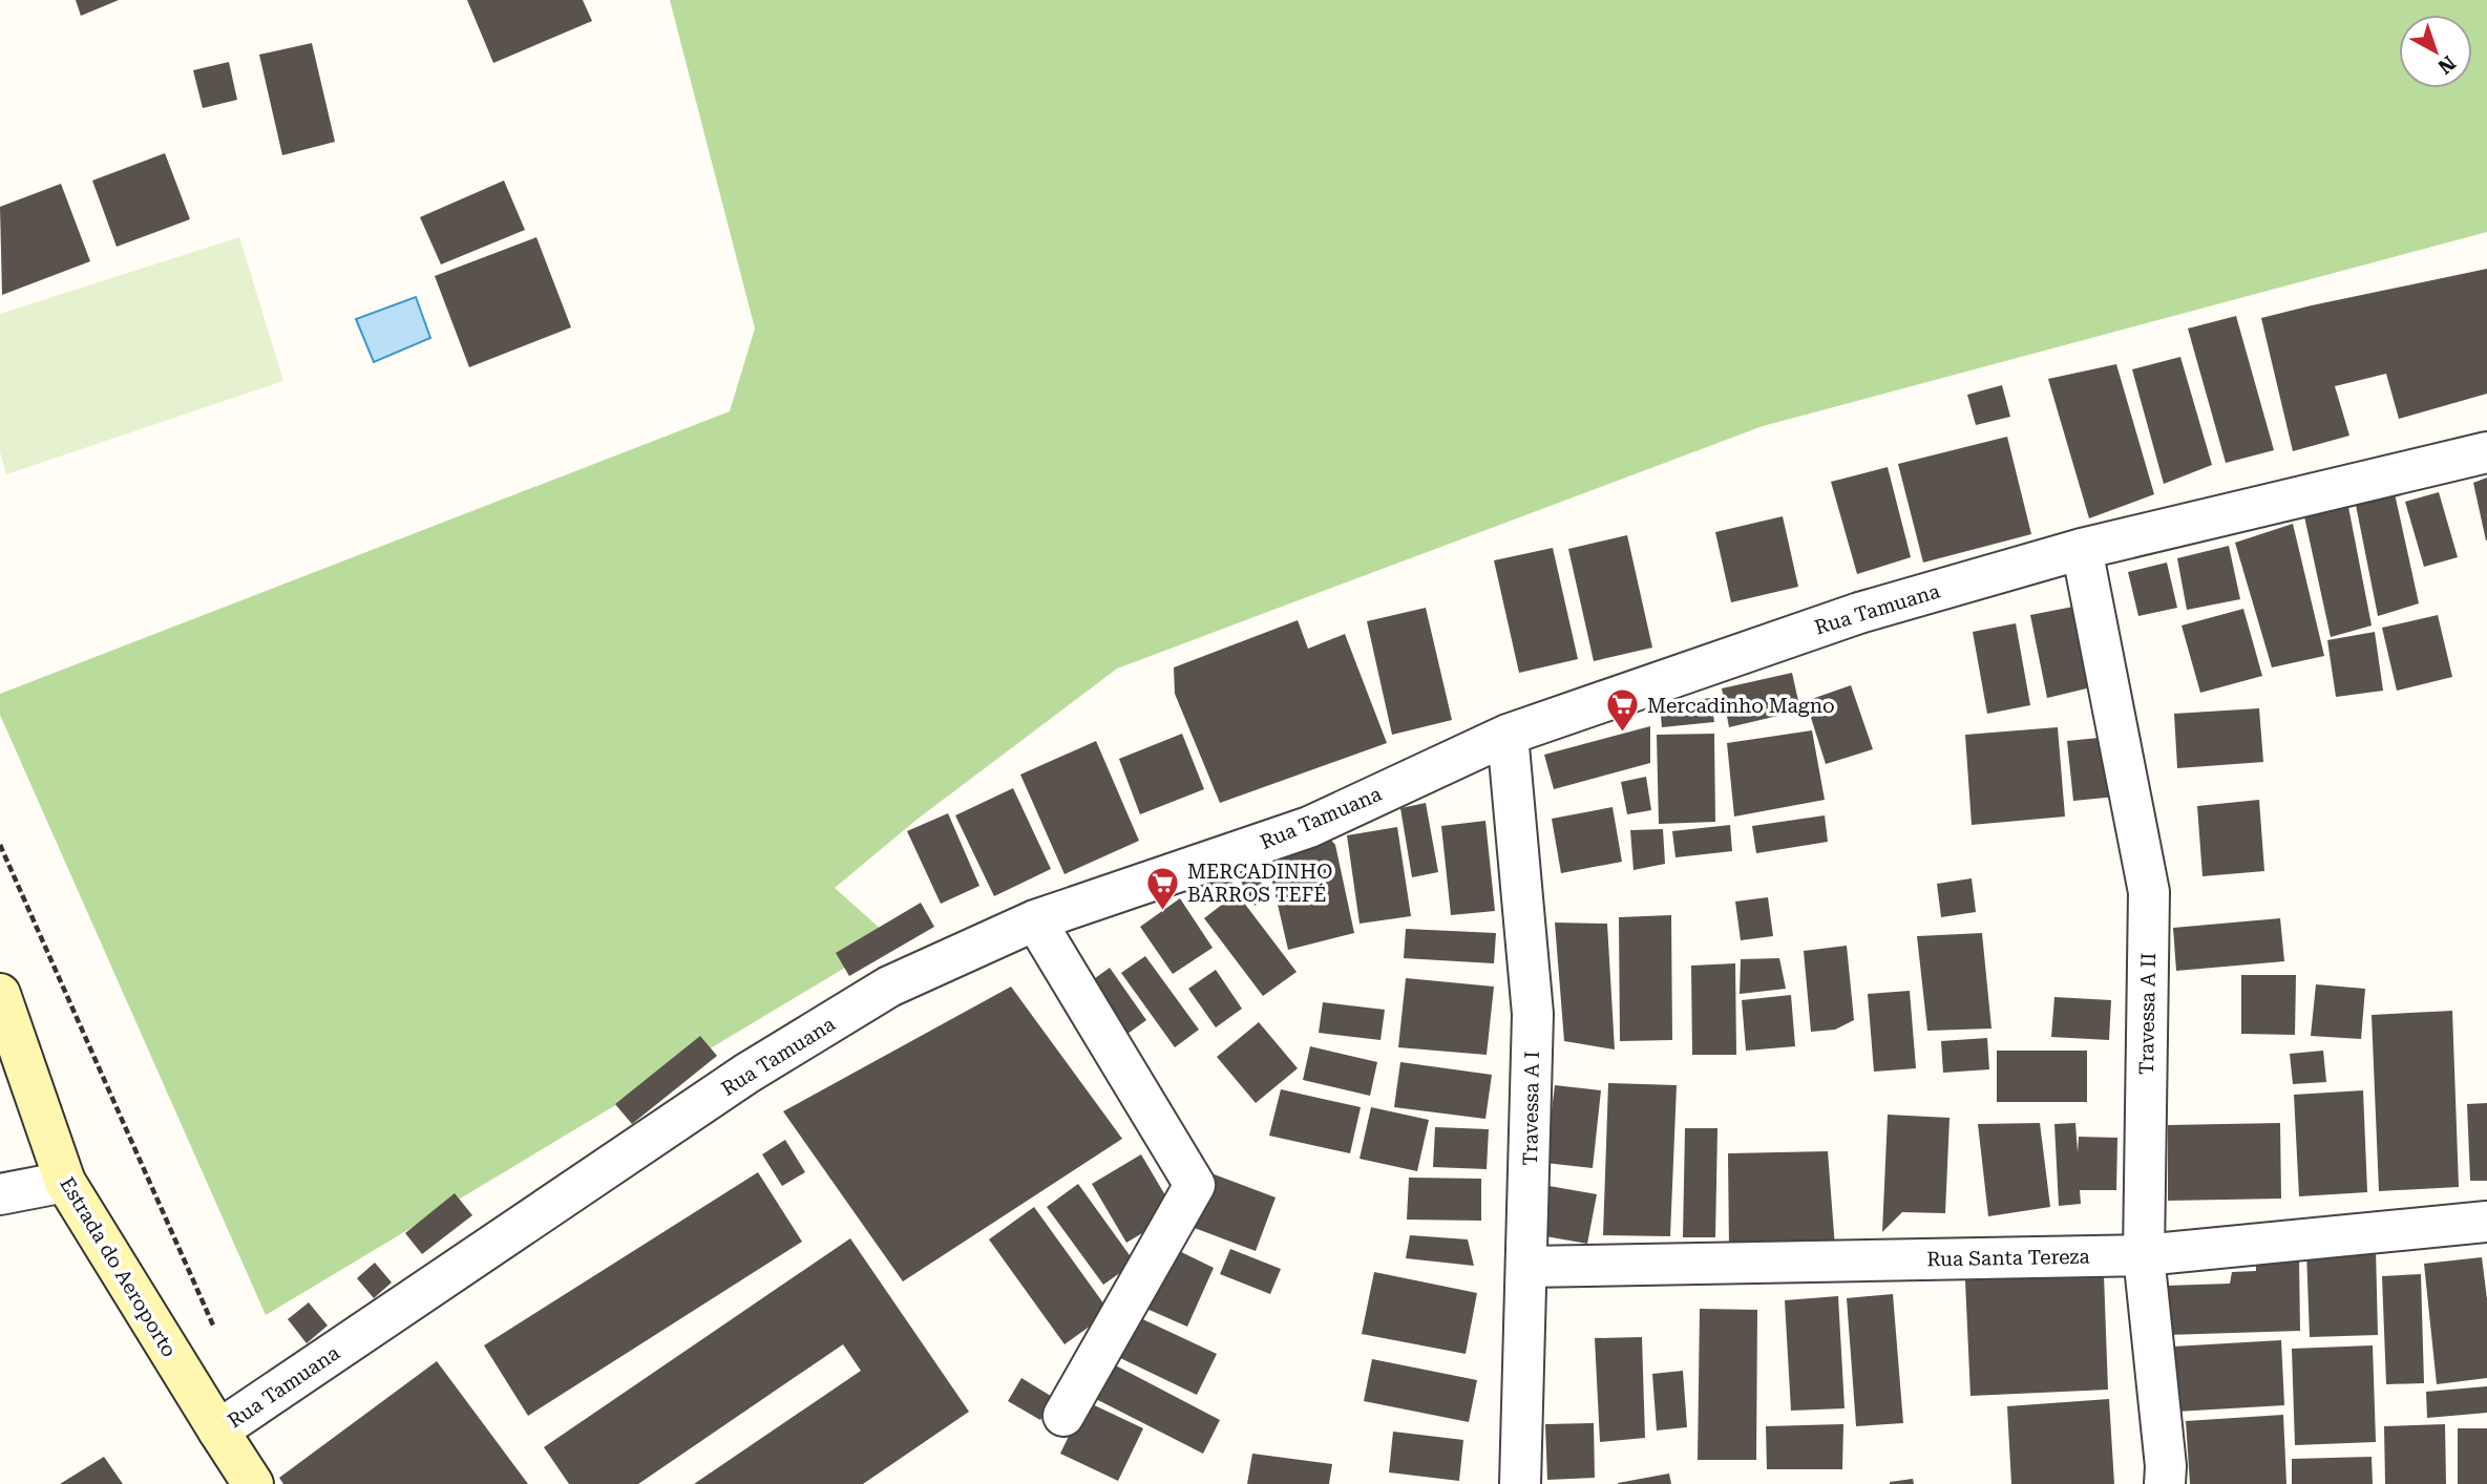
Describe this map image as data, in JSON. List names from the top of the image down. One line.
{"streets":{"street":["Rua Tamuana","Travessa A II","Travessa A I","Rua Santa Tereza","Estrada do Aeroporto"]},"crossings":[["Rua Tamuana","Travessa A II"],["Rua Tamuana","Travessa A I"],["Rua Tamuana","Estrada do Aeroporto"],["Travessa A II","Rua Santa Tereza"],["Travessa A I","Rua Santa Tereza"]],"places":{"supermarket":["Mercadinho Magno","MERCADINHO BARROS TEFÉ"]},"north":"bottom right"}
